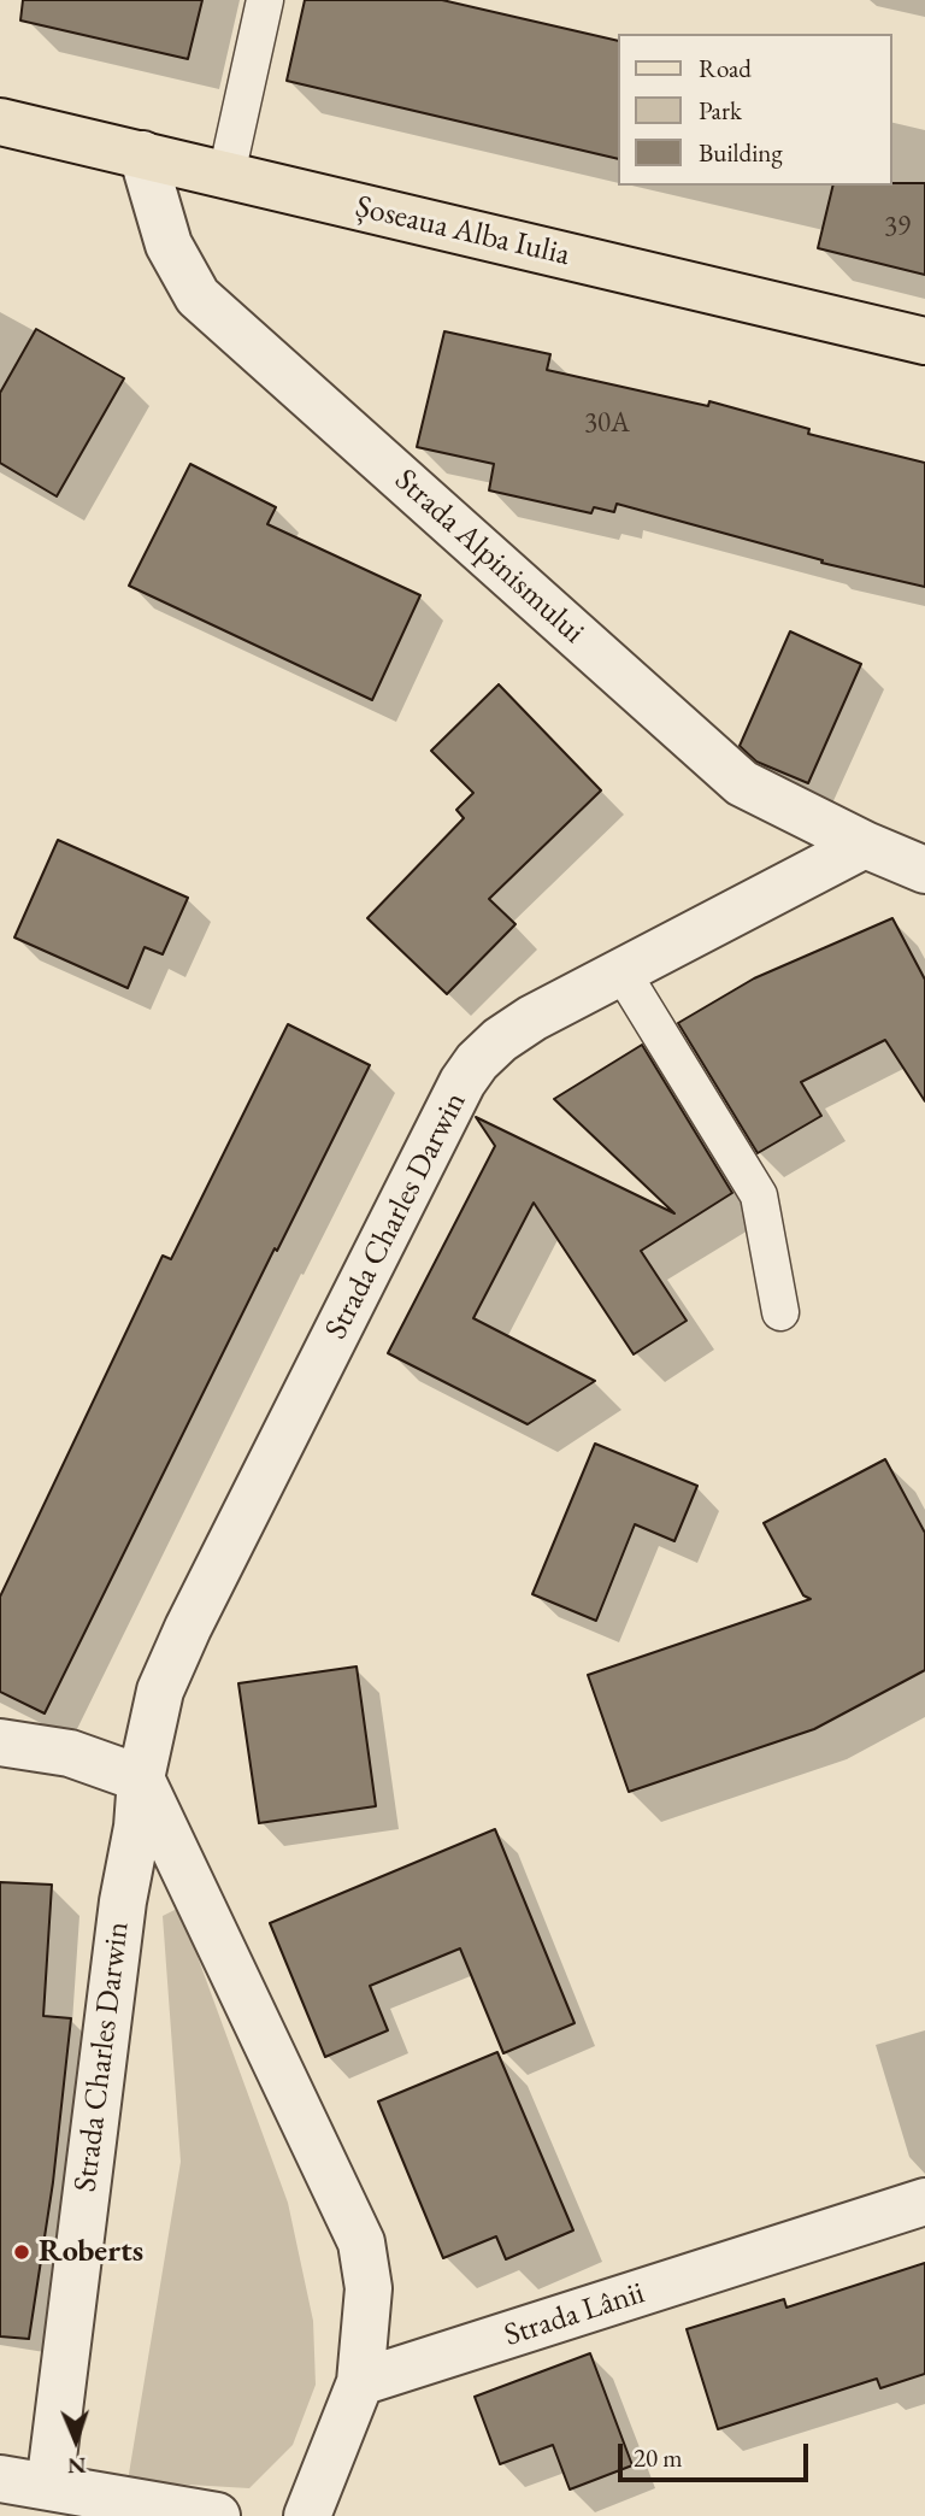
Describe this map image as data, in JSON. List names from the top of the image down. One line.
{"streets":{"main road":["Șoseaua Alba Iulia"],"street":["Strada Alpinismului","Strada Charles Darwin","Strada Lânii"]},"crossings":[["Șoseaua Alba Iulia","Strada Alpinismului"],["Strada Alpinismului","Strada Charles Darwin"]],"places":["Roberts"],"house_numbers":["39","30A"],"legend":["Road","Park","Building"],"scale_bar":"20 m","north":"bottom"}
